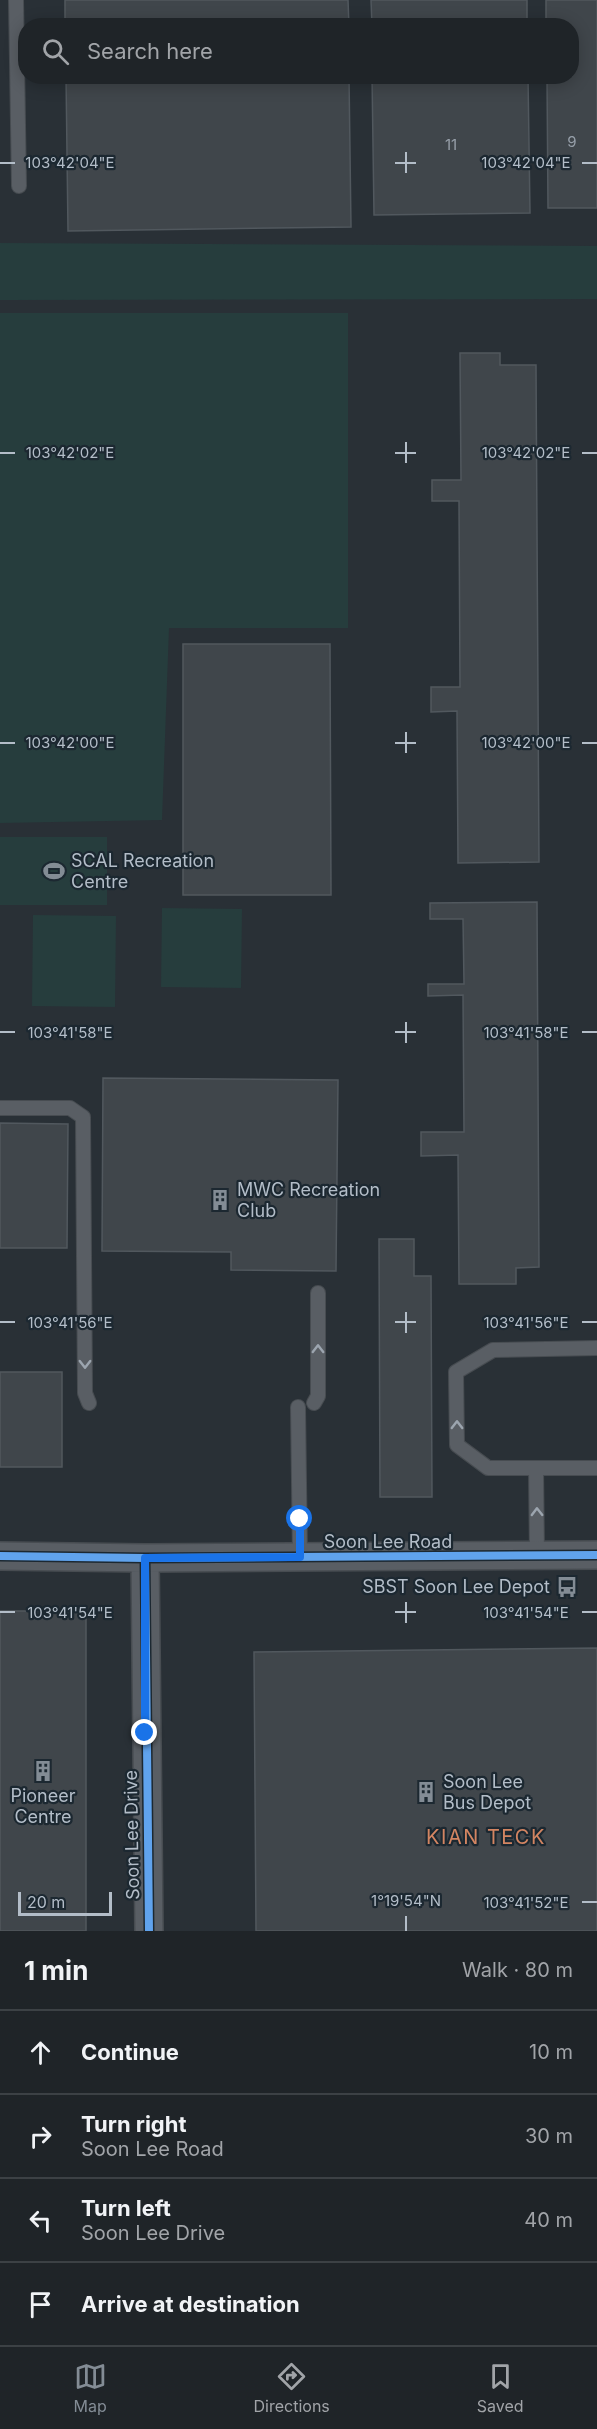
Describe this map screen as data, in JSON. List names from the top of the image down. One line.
{"streets":{"street":["Soon Lee Road","Soon Lee Drive"]},"crossings":[["Soon Lee Road","Soon Lee Drive"]],"districts":["KIAN TECK"],"places":{"sports":["SCAL Recreation Centre"],"building":["MWC Recreation Club","Pioneer Centre","Soon Lee Bus Depot"],"bus stop":["SBST Soon Lee Depot"]},"house_numbers":["9","11"],"scale_bar":"20 m","page":{"search":"Search here","scale":"20 m","heading":["1 min","Walk · 80 m"],"list":[["Continue","10 m"],["Turn right","Soon Lee Road","30 m"],["Turn left","Soon Lee Drive","40 m"],"Arrive at destination"],"nav":["Map","Directions","Saved"]},"coordinates":["103°42'04\"E","103°42'02\"E","103°42'00\"E","103°41'58\"E","103°41'56\"E","103°41'54\"E","1°19'54\"N","103°41'52\"E"]}
